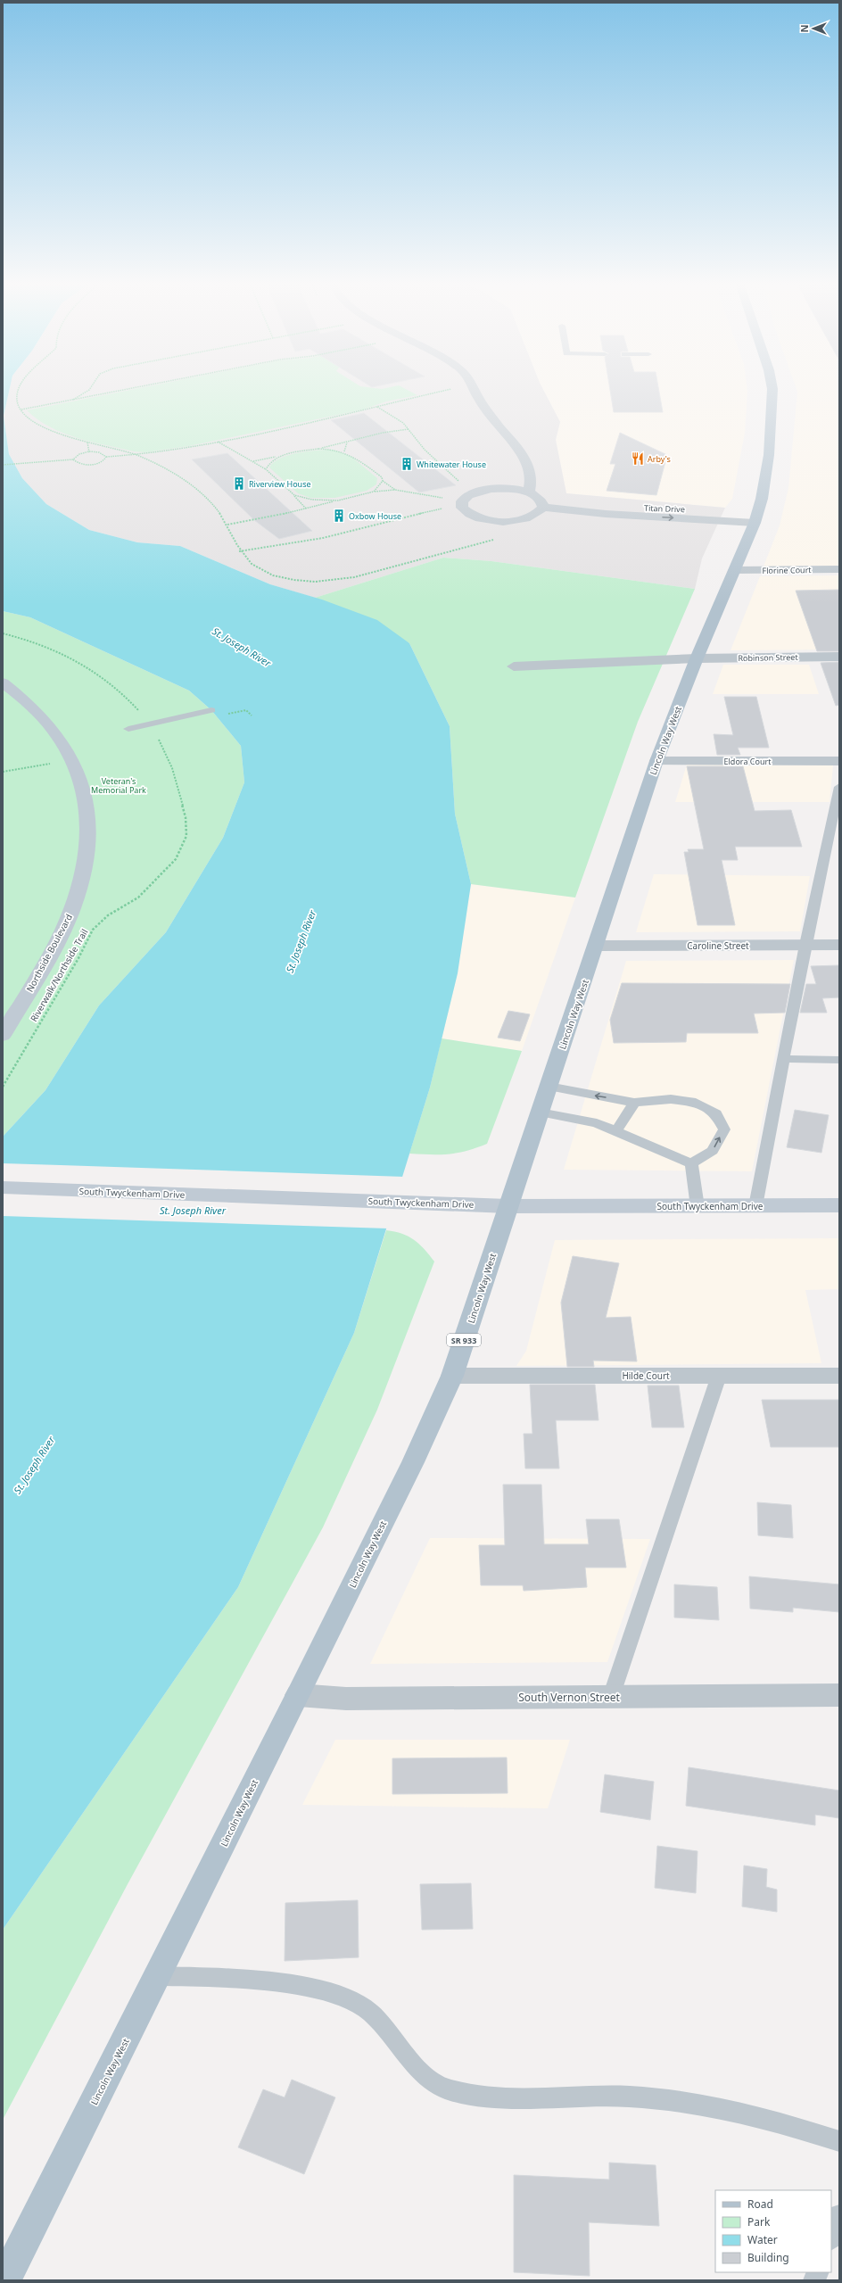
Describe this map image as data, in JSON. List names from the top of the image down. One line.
{"streets":{"main road":["Lincoln Way West","SR 933"],"street":["Titan Drive","Florine Court","Robinson Street","Eldora Court","Caroline Street","Northside Boulevard","South Twyckenham Drive","Hilde Court","South Vernon Street"],"path":["Riverwalk/Northside Trail"]},"crossings":[["Titan Drive","Lincoln Way West"],["Florine Court","Lincoln Way West"],["Robinson Street","Lincoln Way West"],["Lincoln Way West","Eldora Court"],["Lincoln Way West","Caroline Street"],["Lincoln Way West","South Twyckenham Drive"],["Lincoln Way West","Hilde Court"],["Lincoln Way West","South Vernon Street"]],"water":["St. Joseph River"],"parks":["Veteran's Memorial Park"],"places":{"restaurant":["Arby's"],"building":["Whitewater House","Riverview House","Oxbow House"]},"legend":["Road","Park","Water","Building"],"north":"left"}
